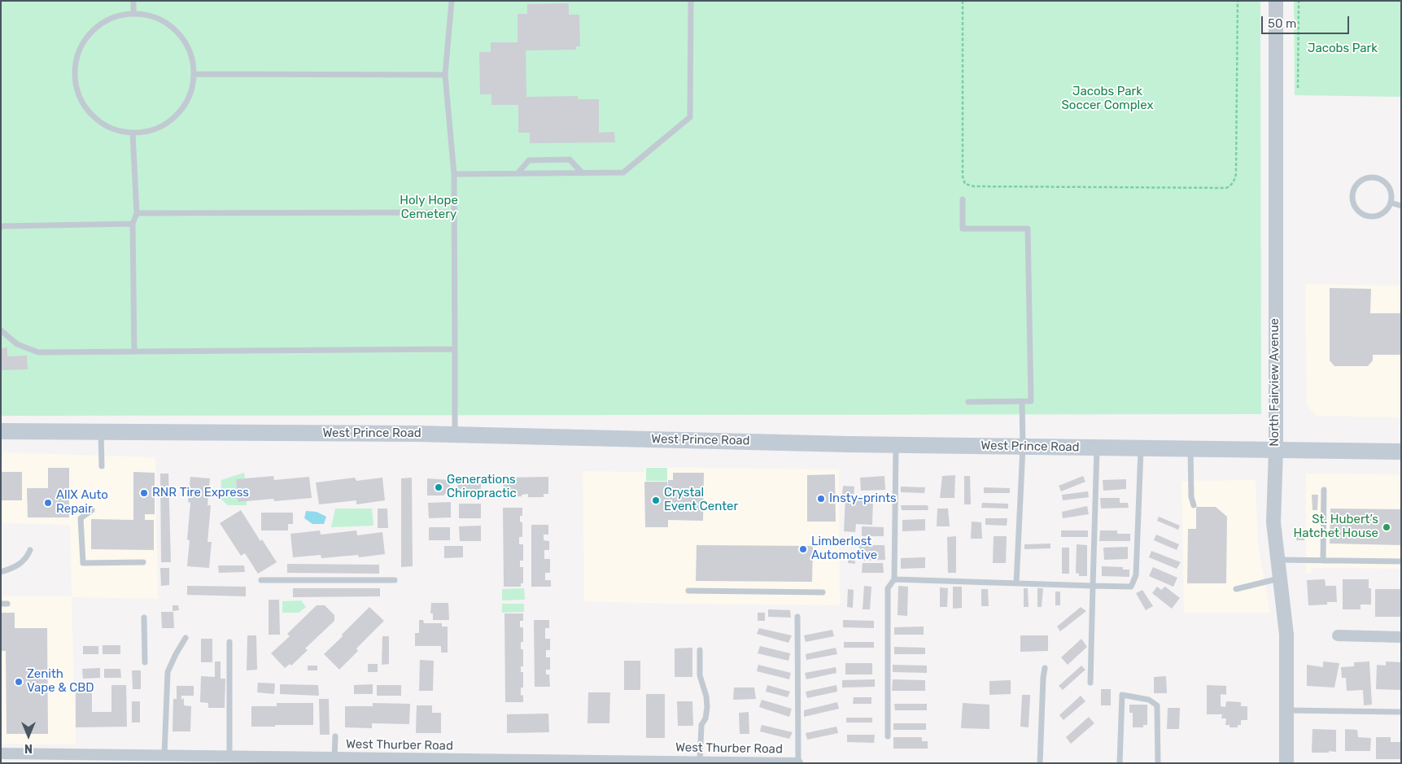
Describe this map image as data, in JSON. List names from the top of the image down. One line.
{"streets":{"main road":["West Prince Road"],"street":["North Fairview Avenue","West Thurber Road"]},"crossings":[["North Fairview Avenue","West Prince Road"]],"parks":["Jacobs Park","Jacobs Park Soccer Complex","Holy Hope Cemetery"],"places":["Generations Chiropractic","RNR Tire Express","Insty-prints","Crystal Event Center","AllX Auto Repair","St. Hubert’s Hatchet House","Limberlost Automotive","Zenith Vape & CBD"],"scale_bar":"50 m","north":"bottom"}
